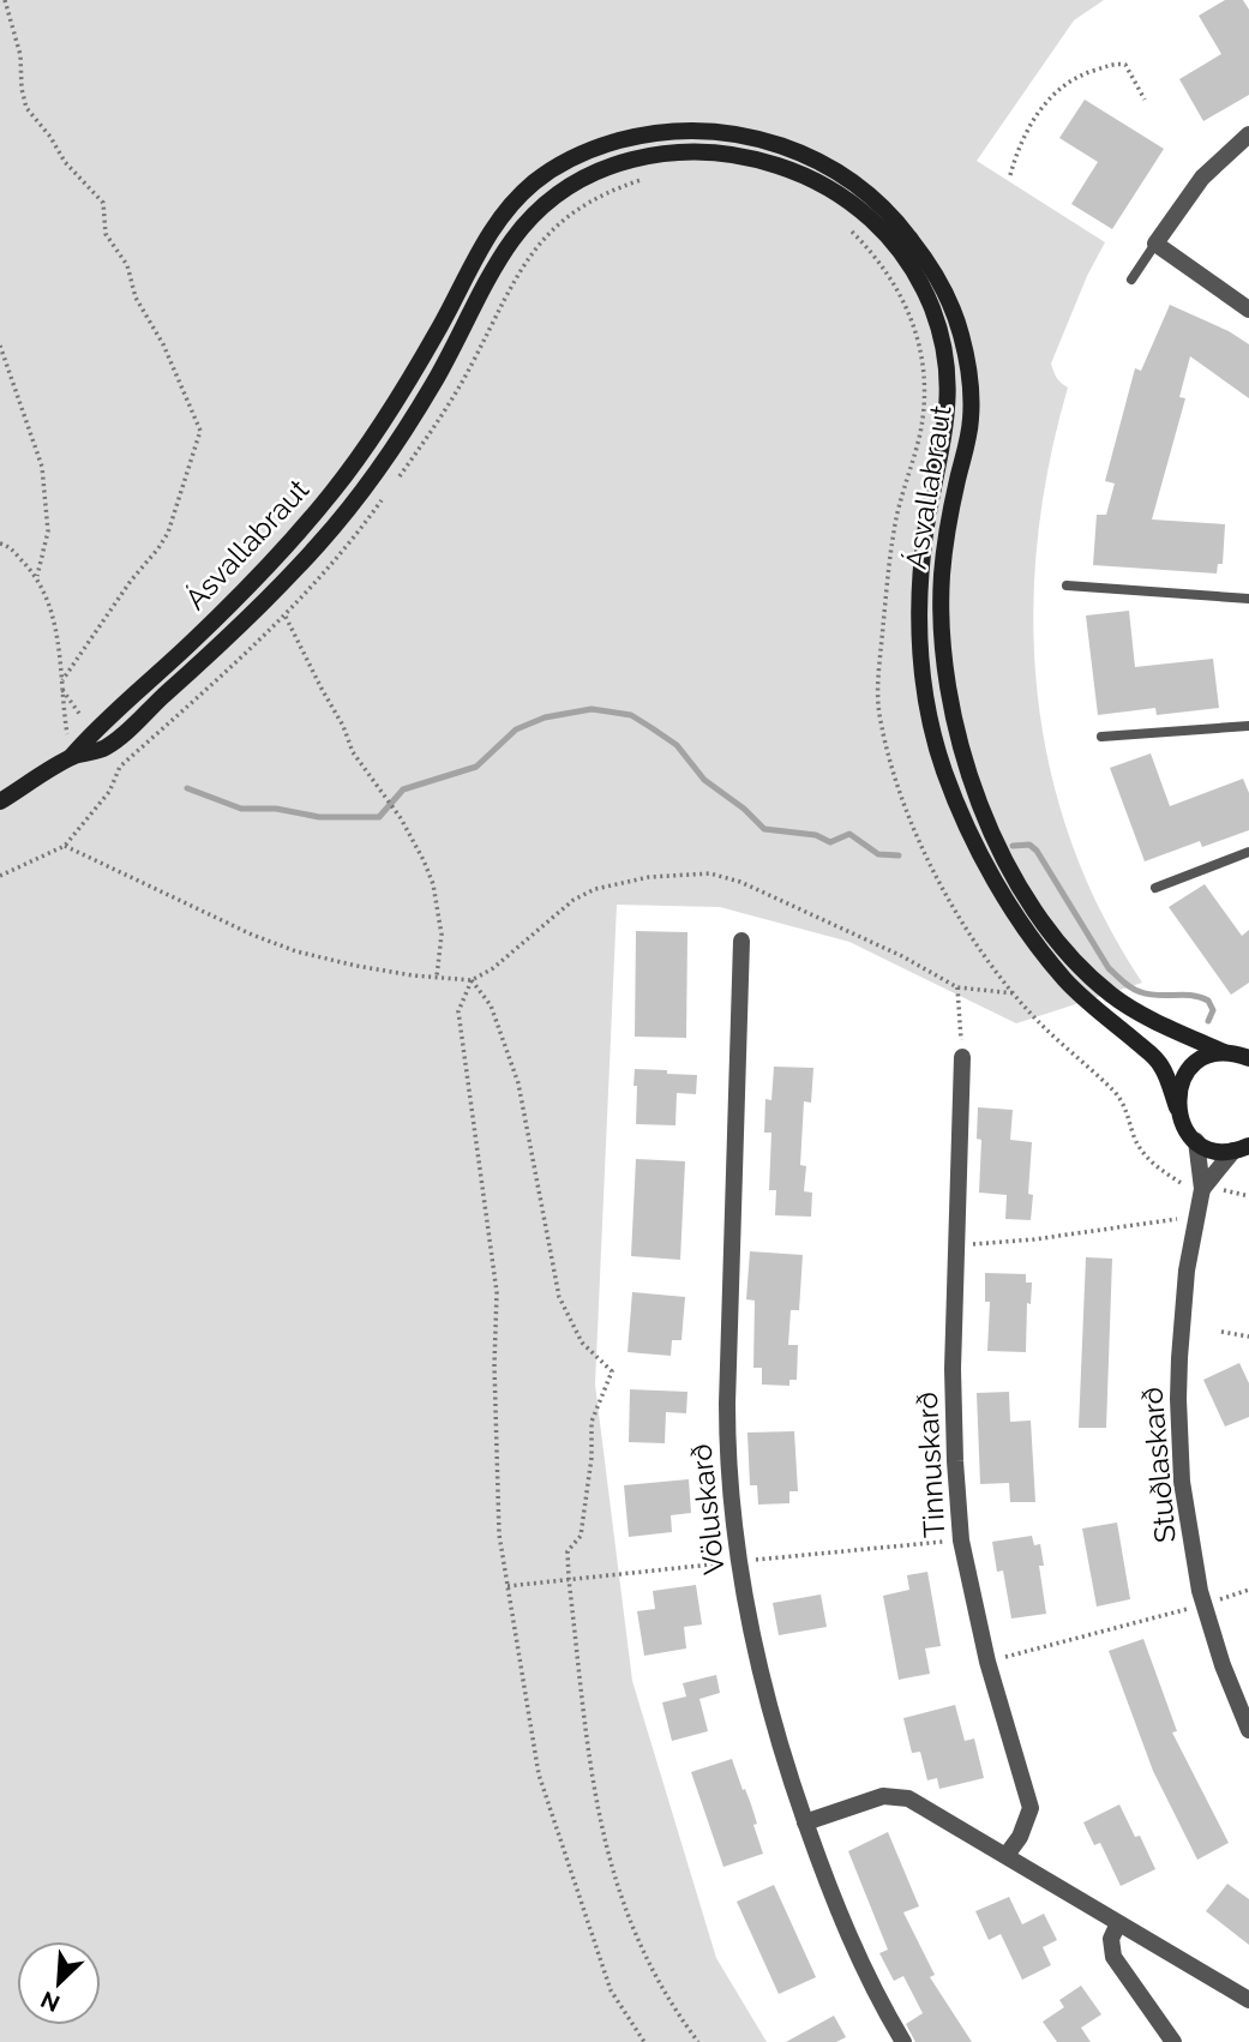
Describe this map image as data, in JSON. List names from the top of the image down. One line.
{"streets":{"main road":["Ásvallabraut"],"street":["Tinnuskarð","Stuðlaskarð","Völuskarð"]},"crossings":[["Ásvallabraut","Stuðlaskarð"]],"north":"bottom left"}
